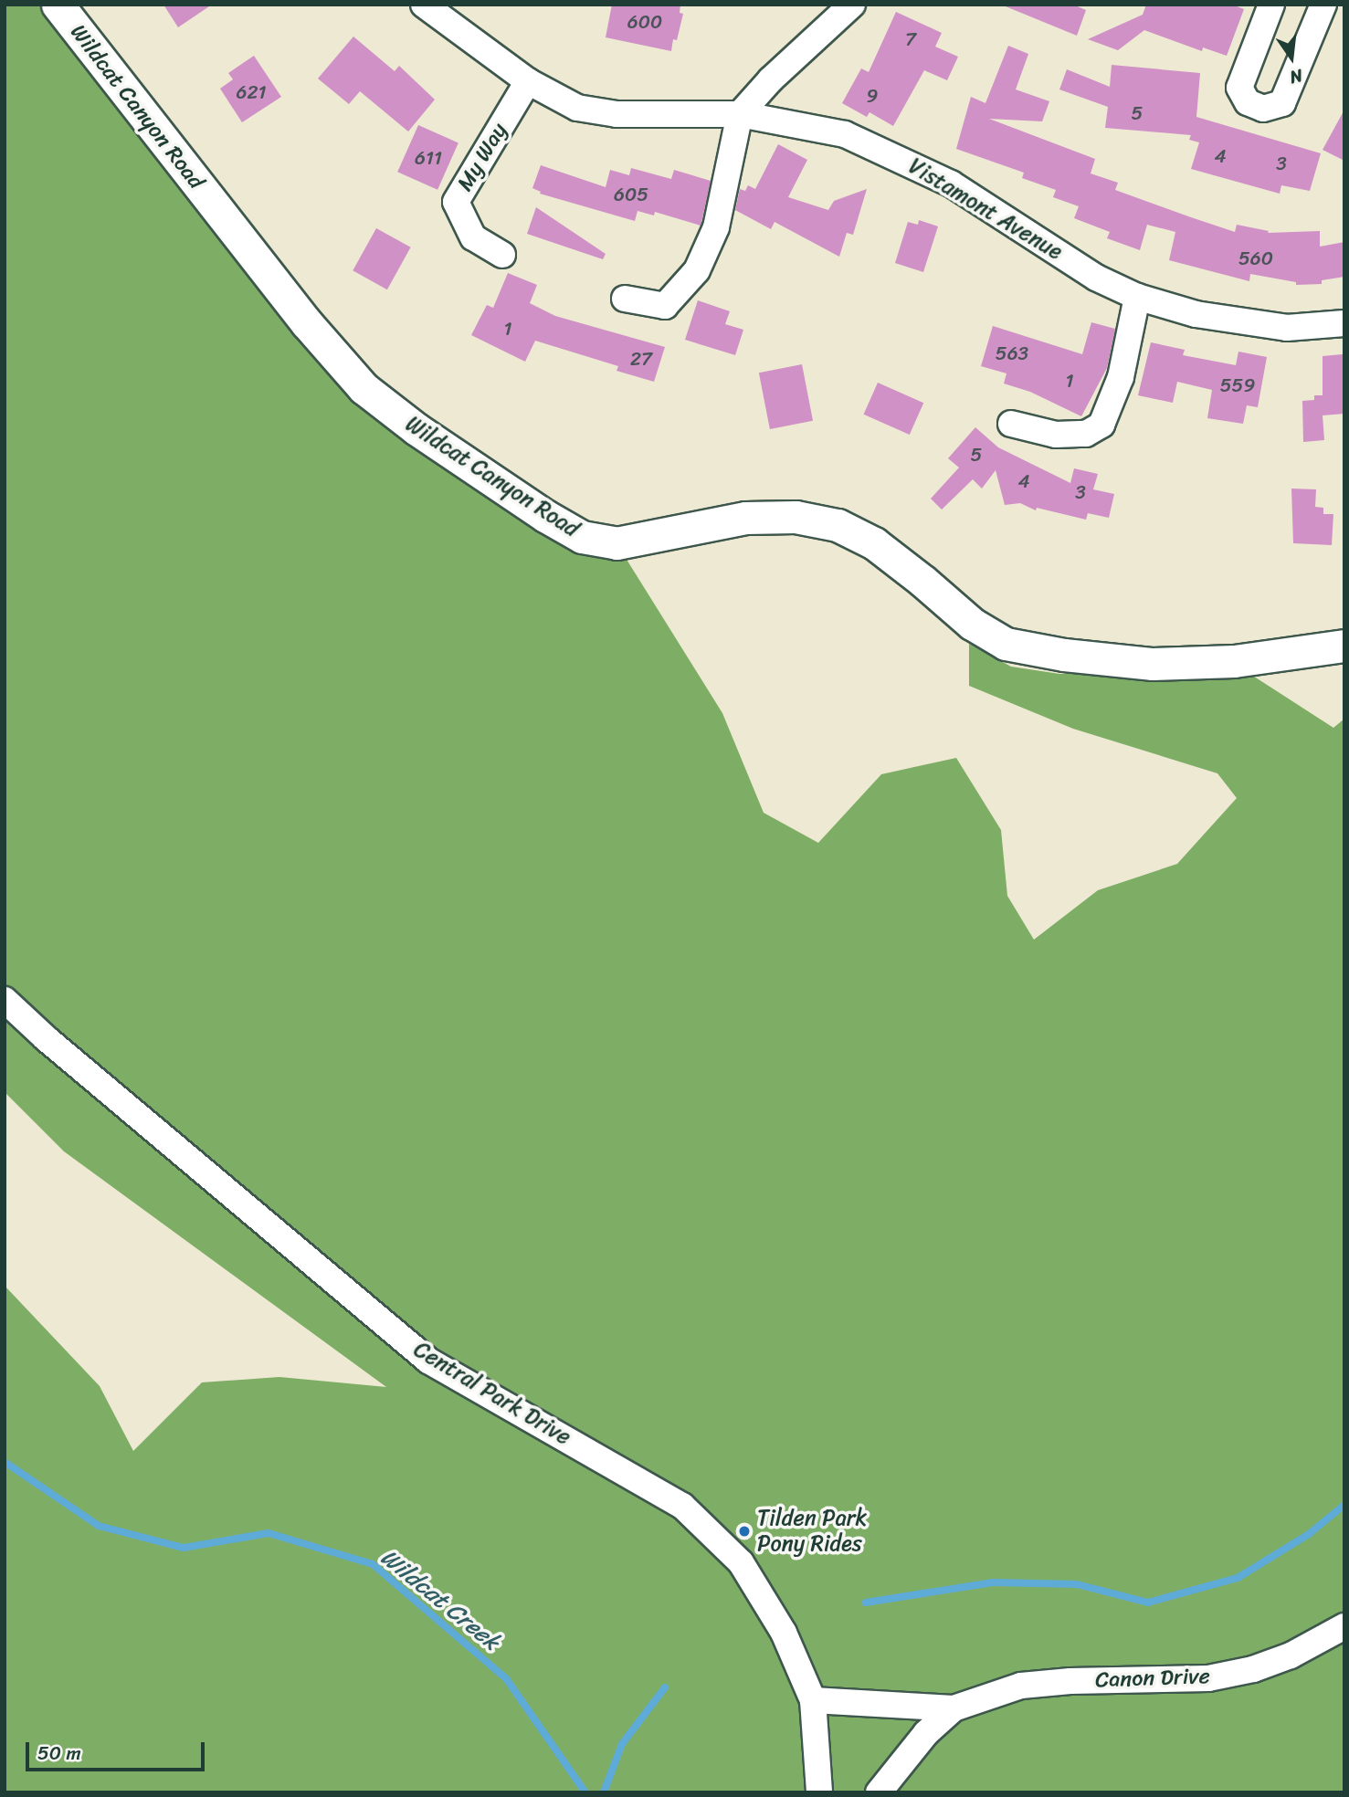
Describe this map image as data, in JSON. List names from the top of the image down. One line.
{"streets":{"street":["Wildcat Canyon Road","My Way","Vistamont Avenue","Central Park Drive","Canon Drive"]},"crossings":[["My Way","Vistamont Avenue"],["Central Park Drive","Canon Drive"]],"water":["Wildcat Creek"],"places":["Tilden Park Pony Rides"],"house_numbers":["600","7","621","9","5","4","611","3","605","560","1","563","27","1","559","5","4","3"],"scale_bar":"50 m","north":"bottom"}
